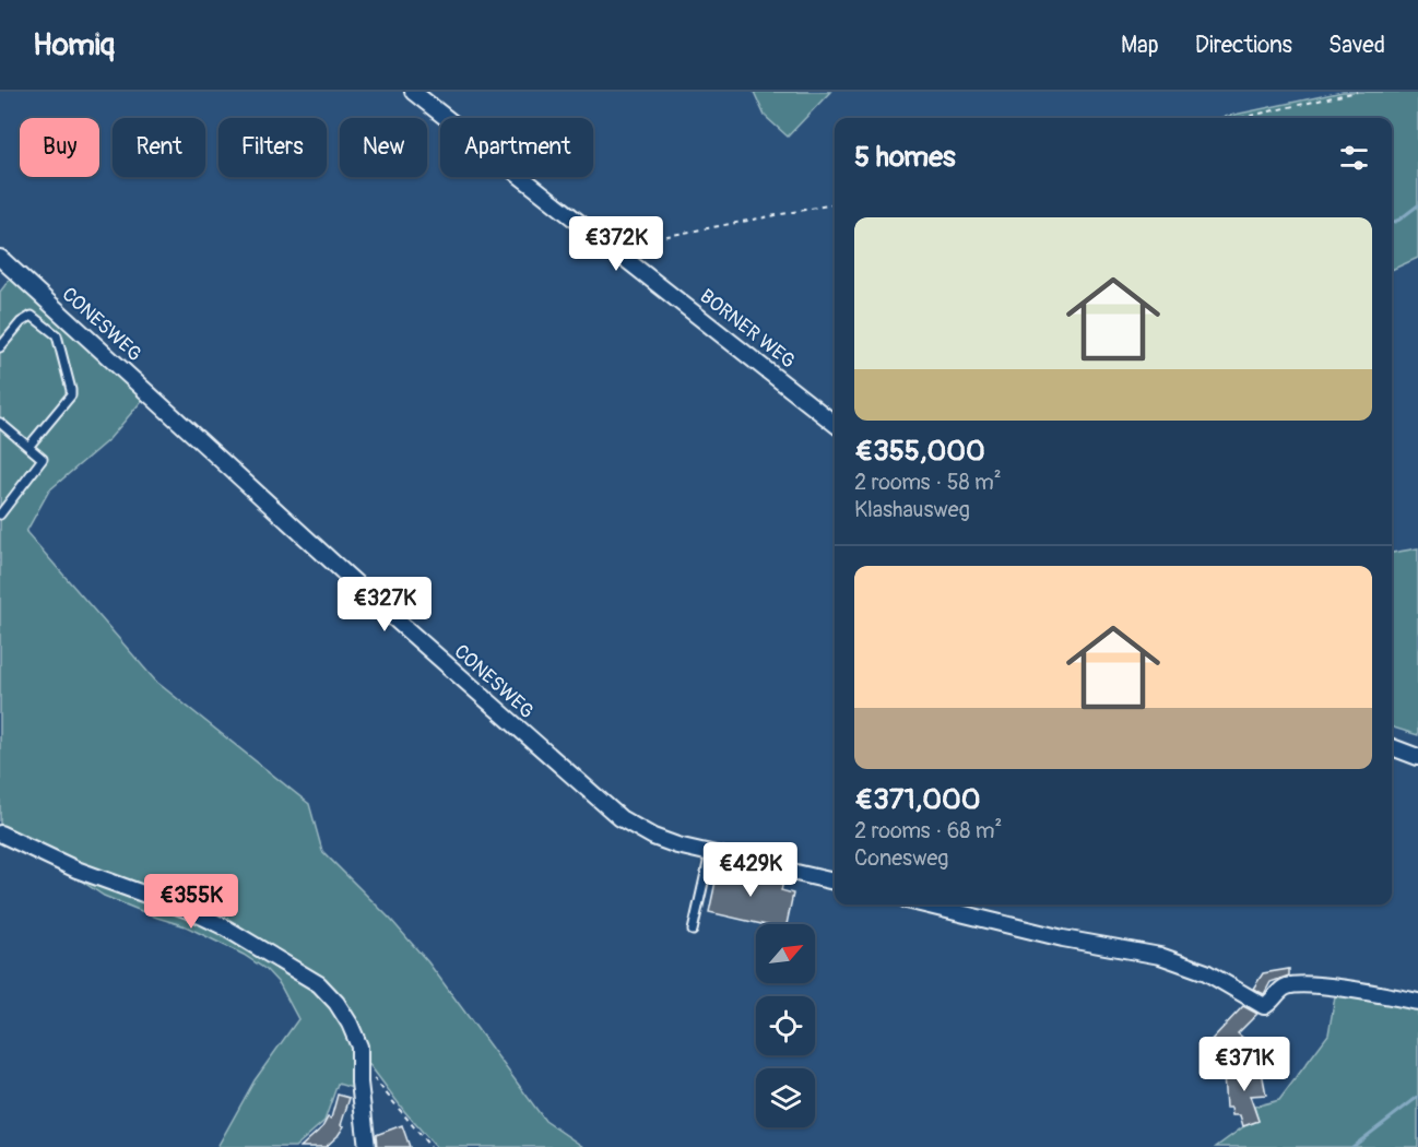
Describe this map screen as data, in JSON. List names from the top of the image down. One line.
{"streets":{"street":["CONESWEG","BORNER WEG"]},"north":"top right","page":{"header":"Homiq","nav":["Map","Directions","Saved"],"chip":["Buy","Rent","Filters","New","Apartment"],"heading":"5 homes","list":[{"name":"€355,000","note":"2 rooms · 58 m² · Klashausweg"},{"name":"€371,000","note":"2 rooms · 68 m² · Conesweg"}],"price":["€372K","€327K","€429K","€355K","€371K"]}}
